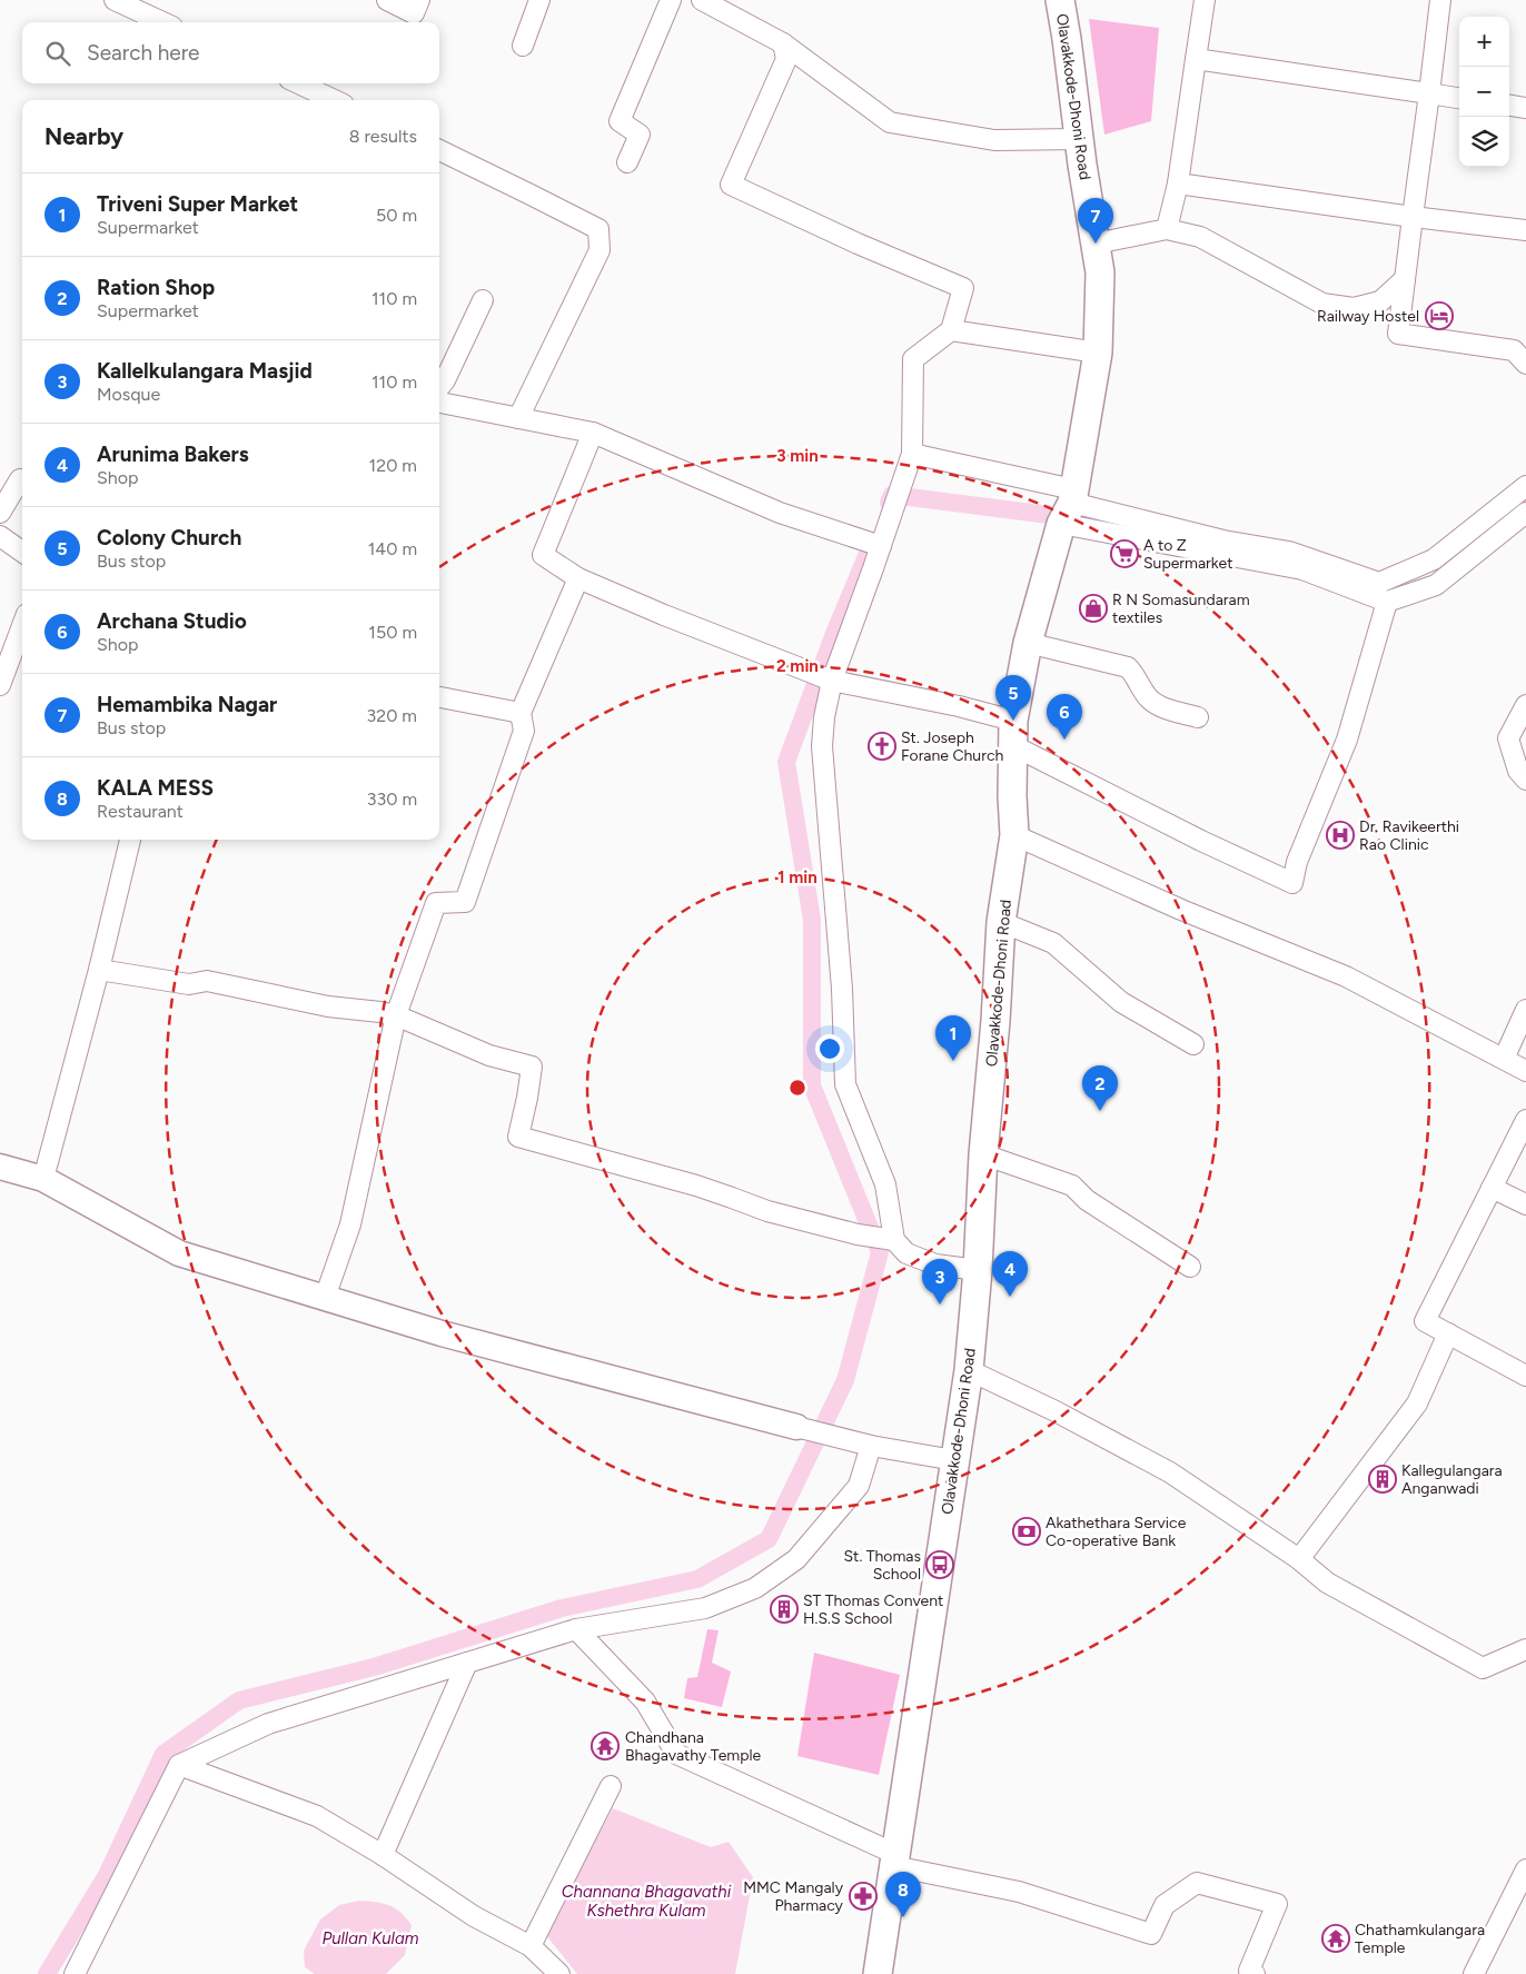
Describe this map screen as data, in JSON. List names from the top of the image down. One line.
{"streets":{"main road":["Olavakkode-Dhoni Road"]},"water":["Channana Bhagavathi Kshethra Kulam","Pullan Kulam"],"places":{"hotel":["Railway Hostel"],"supermarket":["A to Z Supermarket"],"shop":["R N Somasundaram textiles"],"church":["St. Joseph Forane Church"],"hospital":["Dr. Ravikeerthi Rao Clinic"],"building":["Kallegulangara Anganwadi","ST Thomas Convent H.S.S School"],"bank":["Akathethara Service Co-operative Bank"],"bus stop":["St. Thomas School"],"temple":["Chandhana Bhagavathy Temple","Chathamkulangara Temple"],"pharmacy":["MMC Mangaly Pharmacy"]},"page":{"map_buttons":["+","−"],"search":"Search here","heading":["Nearby","8 results"],"list":[{"mark":"1","name":"Triveni Super Market","note":"Supermarket","value":"50 m"},{"mark":"2","name":"Ration Shop","note":"Supermarket","value":"110 m"},{"mark":"3","name":"Kallelkulangara Masjid","note":"Mosque","value":"110 m"},{"mark":"4","name":"Arunima Bakers","note":"Shop","value":"120 m"},{"mark":"5","name":"Colony Church","note":"Bus stop","value":"140 m"},{"mark":"6","name":"Archana Studio","note":"Shop","value":"150 m"},{"mark":"7","name":"Hemambika Nagar","note":"Bus stop","value":"320 m"},{"mark":"8","name":"KALA MESS","note":"Restaurant","value":"330 m"}],"pins":["7","5","6","1","2","4","3","8"]},"rings":["3 min","2 min","1 min"]}
